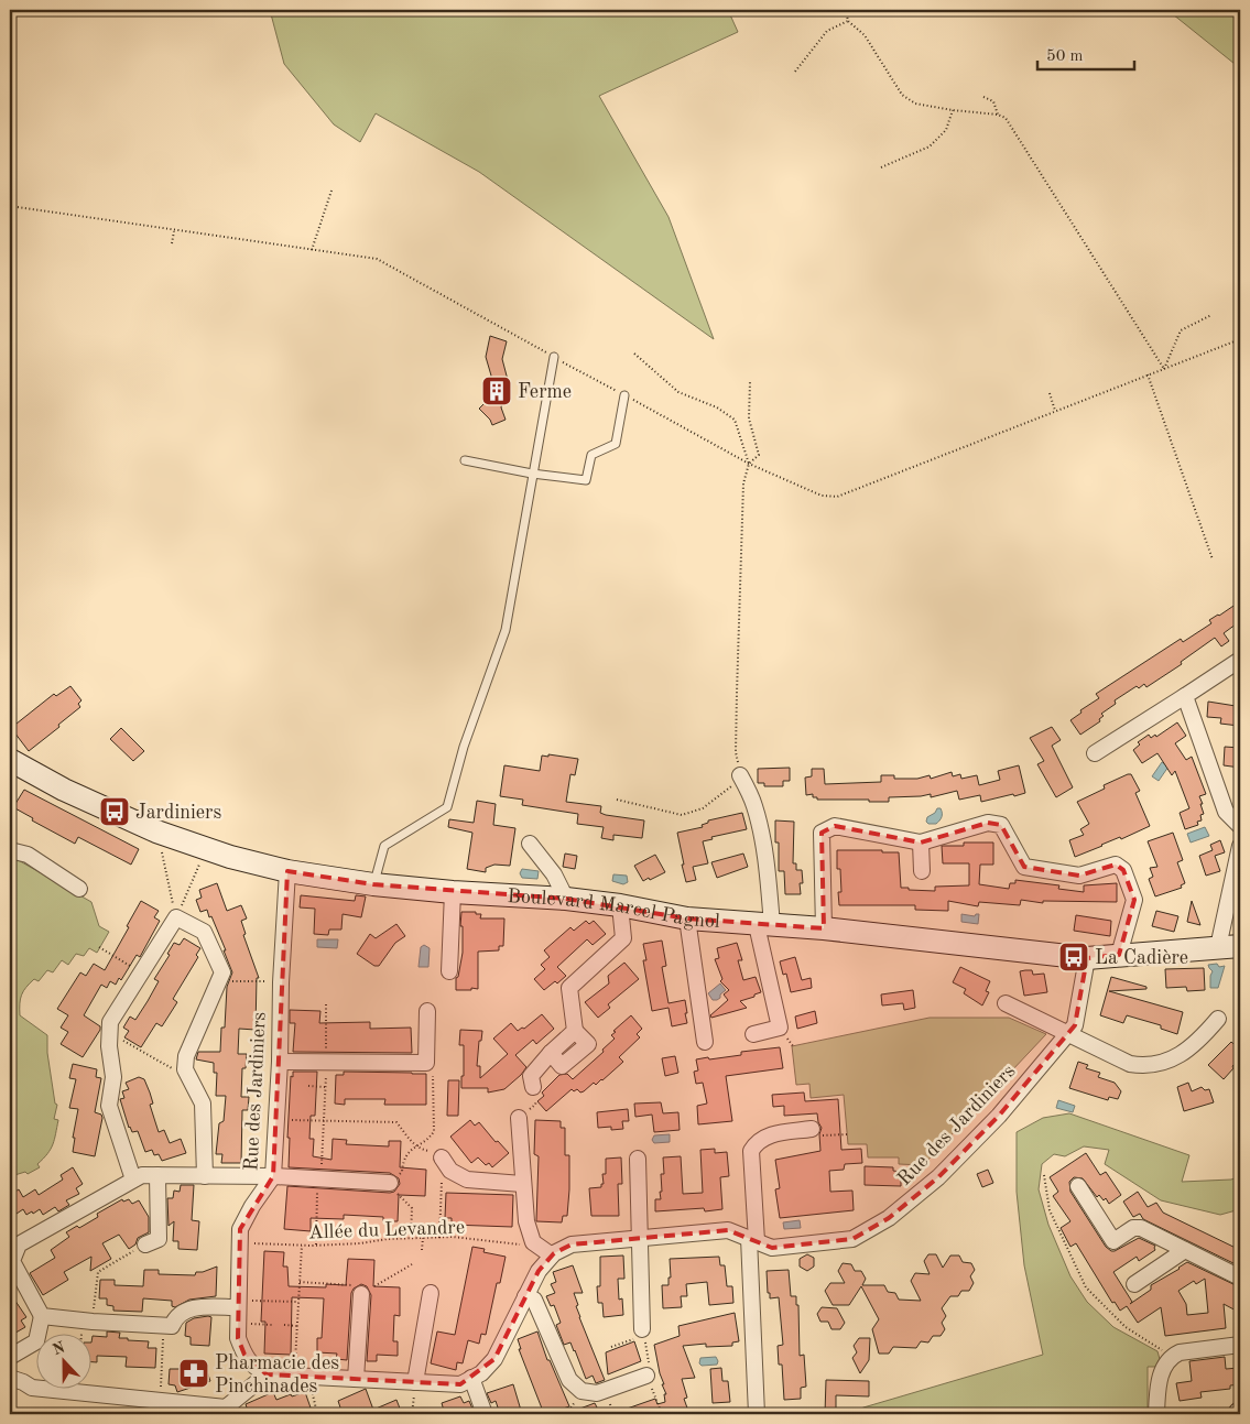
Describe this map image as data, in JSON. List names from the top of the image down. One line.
{"streets":{"street":["Boulevard Marcel Pagnol","Rue des Jardiniers"],"path":["Allée du Levandre"]},"crossings":[["Boulevard Marcel Pagnol","Rue des Jardiniers"],["Rue des Jardiniers","Allée du Levandre"]],"places":{"building":["Ferme"],"bus stop":["Jardiniers","La Cadière"],"pharmacy":["Pharmacie des Pinchinades"]},"scale_bar":"50 m","north":"top"}
